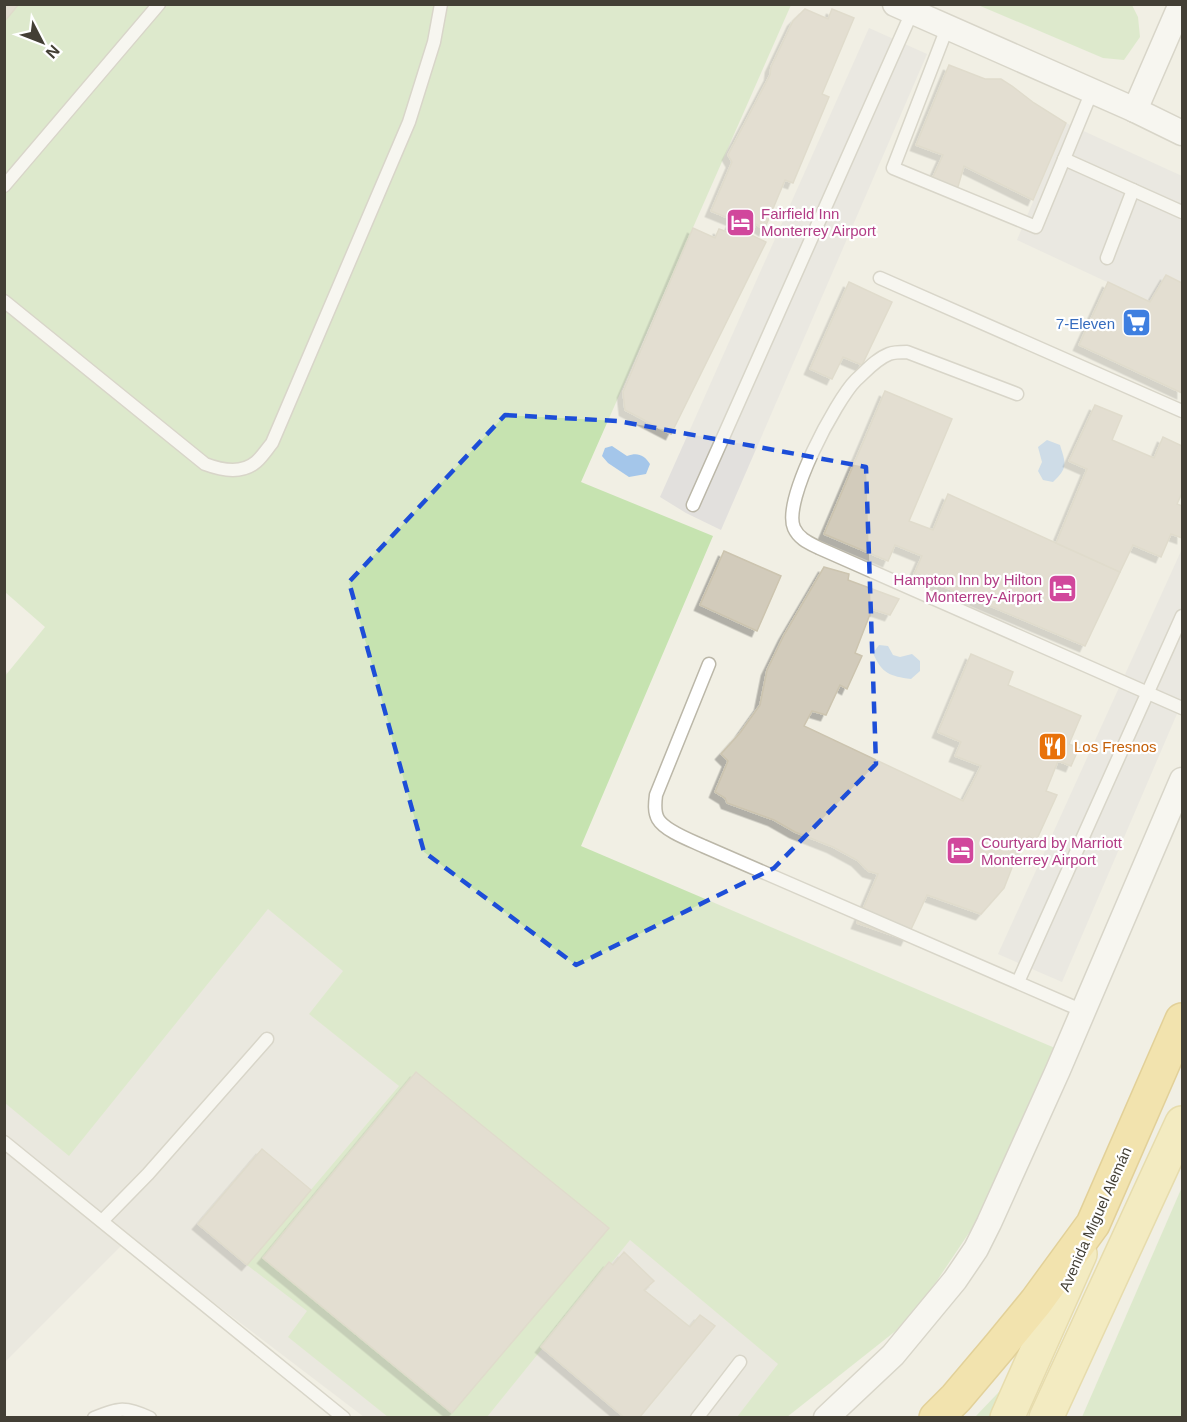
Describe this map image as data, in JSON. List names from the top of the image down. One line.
{"streets":{"highway":["Avenida Miguel Alemán"]},"places":{"hotel":["Fairfield Inn Monterrey Airport","Hampton Inn by Hilton Monterrey-Airport","Courtyard by Marriott Monterrey Airport"],"supermarket":["7-Eleven"],"restaurant":["Los Fresnos"]},"north":"bottom right"}
